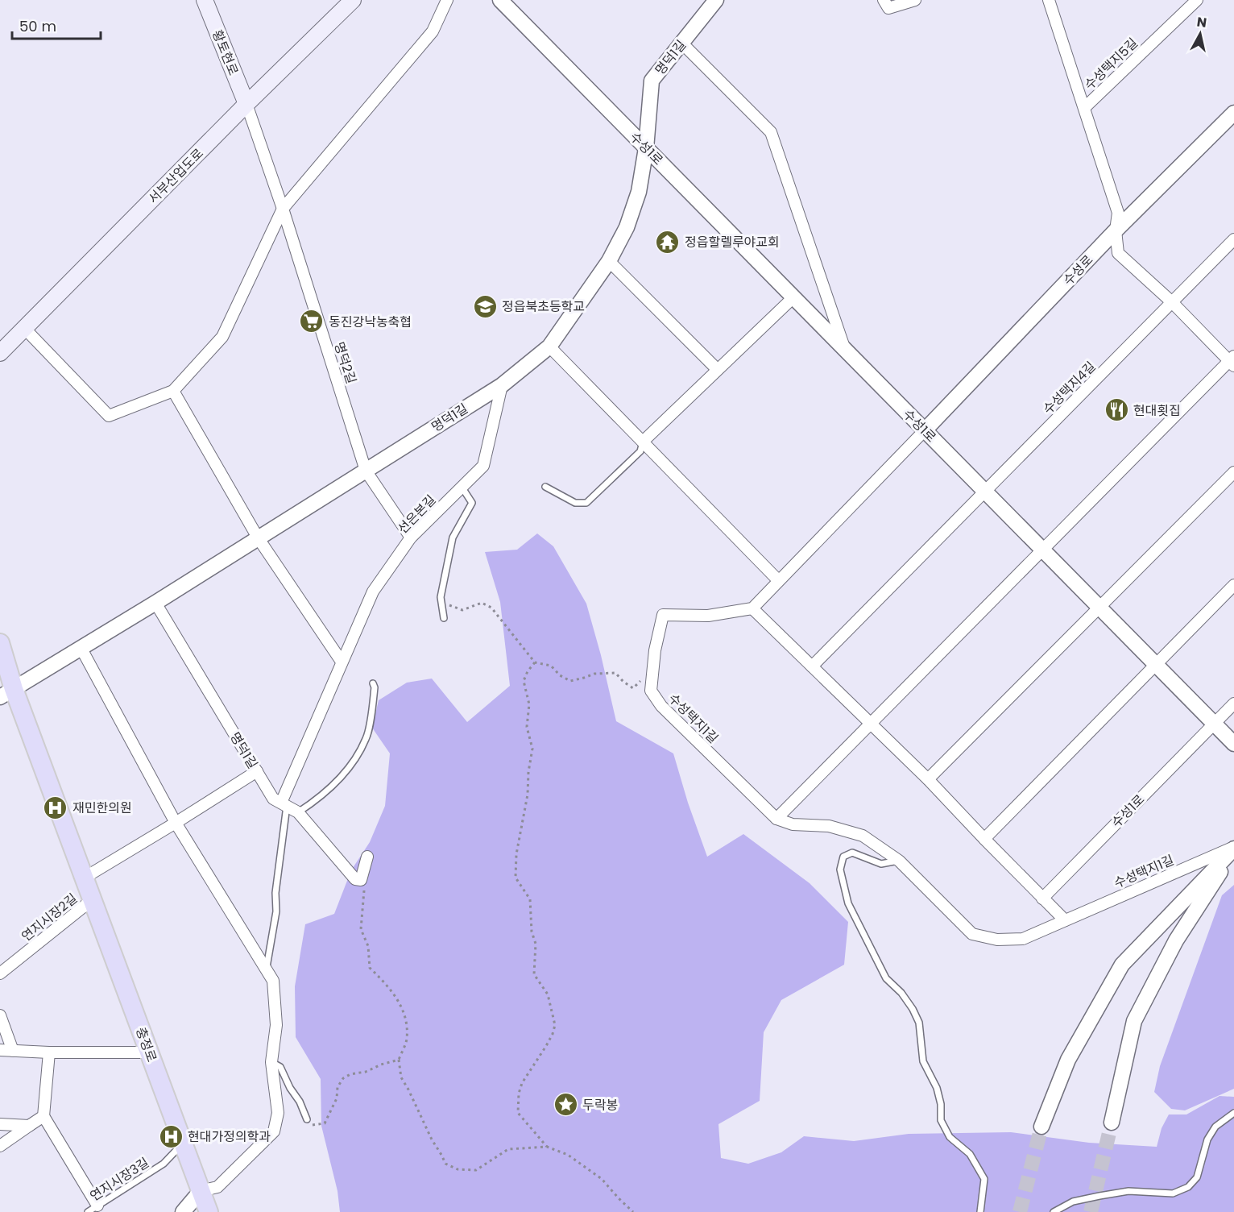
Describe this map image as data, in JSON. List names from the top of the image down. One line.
{"streets":{"main road":["황토현로","서부산업도로","충정로"],"street":["명덕1길","수성택지5길","수성1로","수성로","명덕2길","수성택지4길","선은본길","수성택지1길","연지시장2길"],"lane":["연지시장3길"]},"crossings":[["황토현로","서부산업도로"],["황토현로","명덕2길"],["명덕1길","수성1로"],["명덕1길","명덕2길"],["명덕1길","선은본길"],["명덕1길","충정로"],["수성1로","수성로"],["수성1로","수성택지4길"],["서부산업도로","명덕2길"],["명덕2길","선은본길"],["연지시장2길","충정로"],["충정로","연지시장3길"]],"places":{"temple":["정읍할렐루야교회"],"school or university":["정읍북초등학교"],"supermarket":["동진강낙농축협"],"restaurant":["현대횟집"],"hospital":["재민한의원","현대가정의학과"],"place":["두락봉"]},"scale_bar":"50 m","north":"top"}
